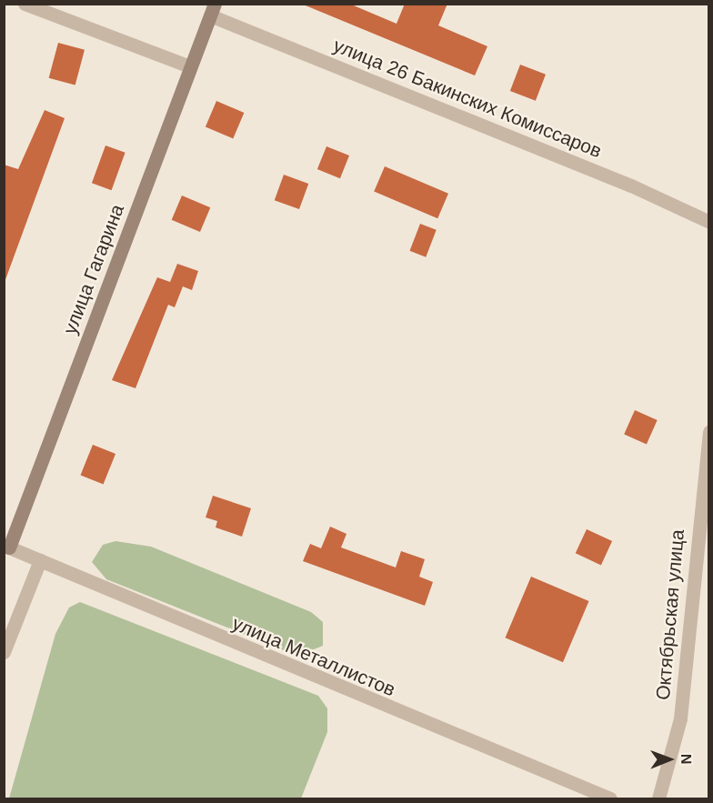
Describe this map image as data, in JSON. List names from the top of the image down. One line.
{"streets":{"main road":["улица Гагарина"],"street":["улица 26 Бакинских Комиссаров","Октябрьская улица","улица Металлистов"]},"crossings":[["улица 26 Бакинских Комиссаров","улица Гагарина"],["улица Гагарина","улица Металлистов"]],"north":"right"}
